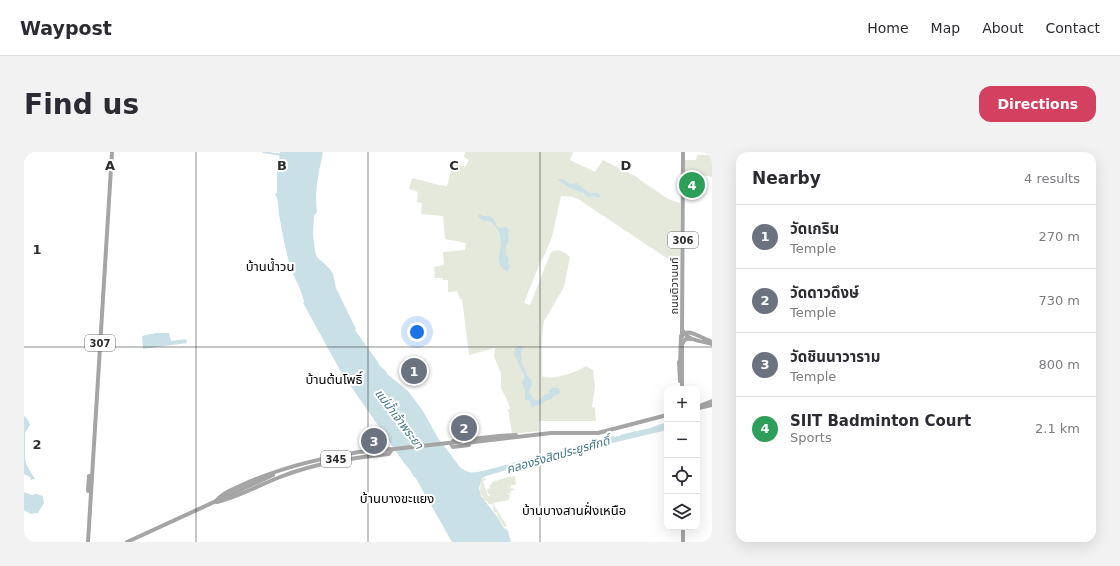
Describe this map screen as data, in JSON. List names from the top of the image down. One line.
{"streets":{"main road":["306","ถนนติวานนท์","307","345"]},"districts":["บ้านน้ำวน","บ้านต้นโพธิ์","บ้านบางขะแยง","บ้านบางสานฝั่งเหนือ"],"water":["แม่น้ำเจ้าพระยา","คลองรังสิตประยูรศักดิ์"],"page":{"header":"Waypost","nav":["Home","Map","About","Contact"],"buttons":"Directions","title":"Find us","heading":["Nearby","4 results"],"pins":["4","1","2","3"],"list":[{"mark":"1","name":"วัดเกริน","note":"Temple","value":"270 m"},{"mark":"2","name":"วัดดาวดึงษ์","note":"Temple","value":"730 m"},{"mark":"3","name":"วัดชินนาวาราม","note":"Temple","value":"800 m"},{"mark":"4","name":"SIIT Badminton Court","note":"Sports","value":"2.1 km"}],"map_buttons":["+","−"]},"grid":{"columns":["A","B","C","D"],"rows":["1","2"]}}
